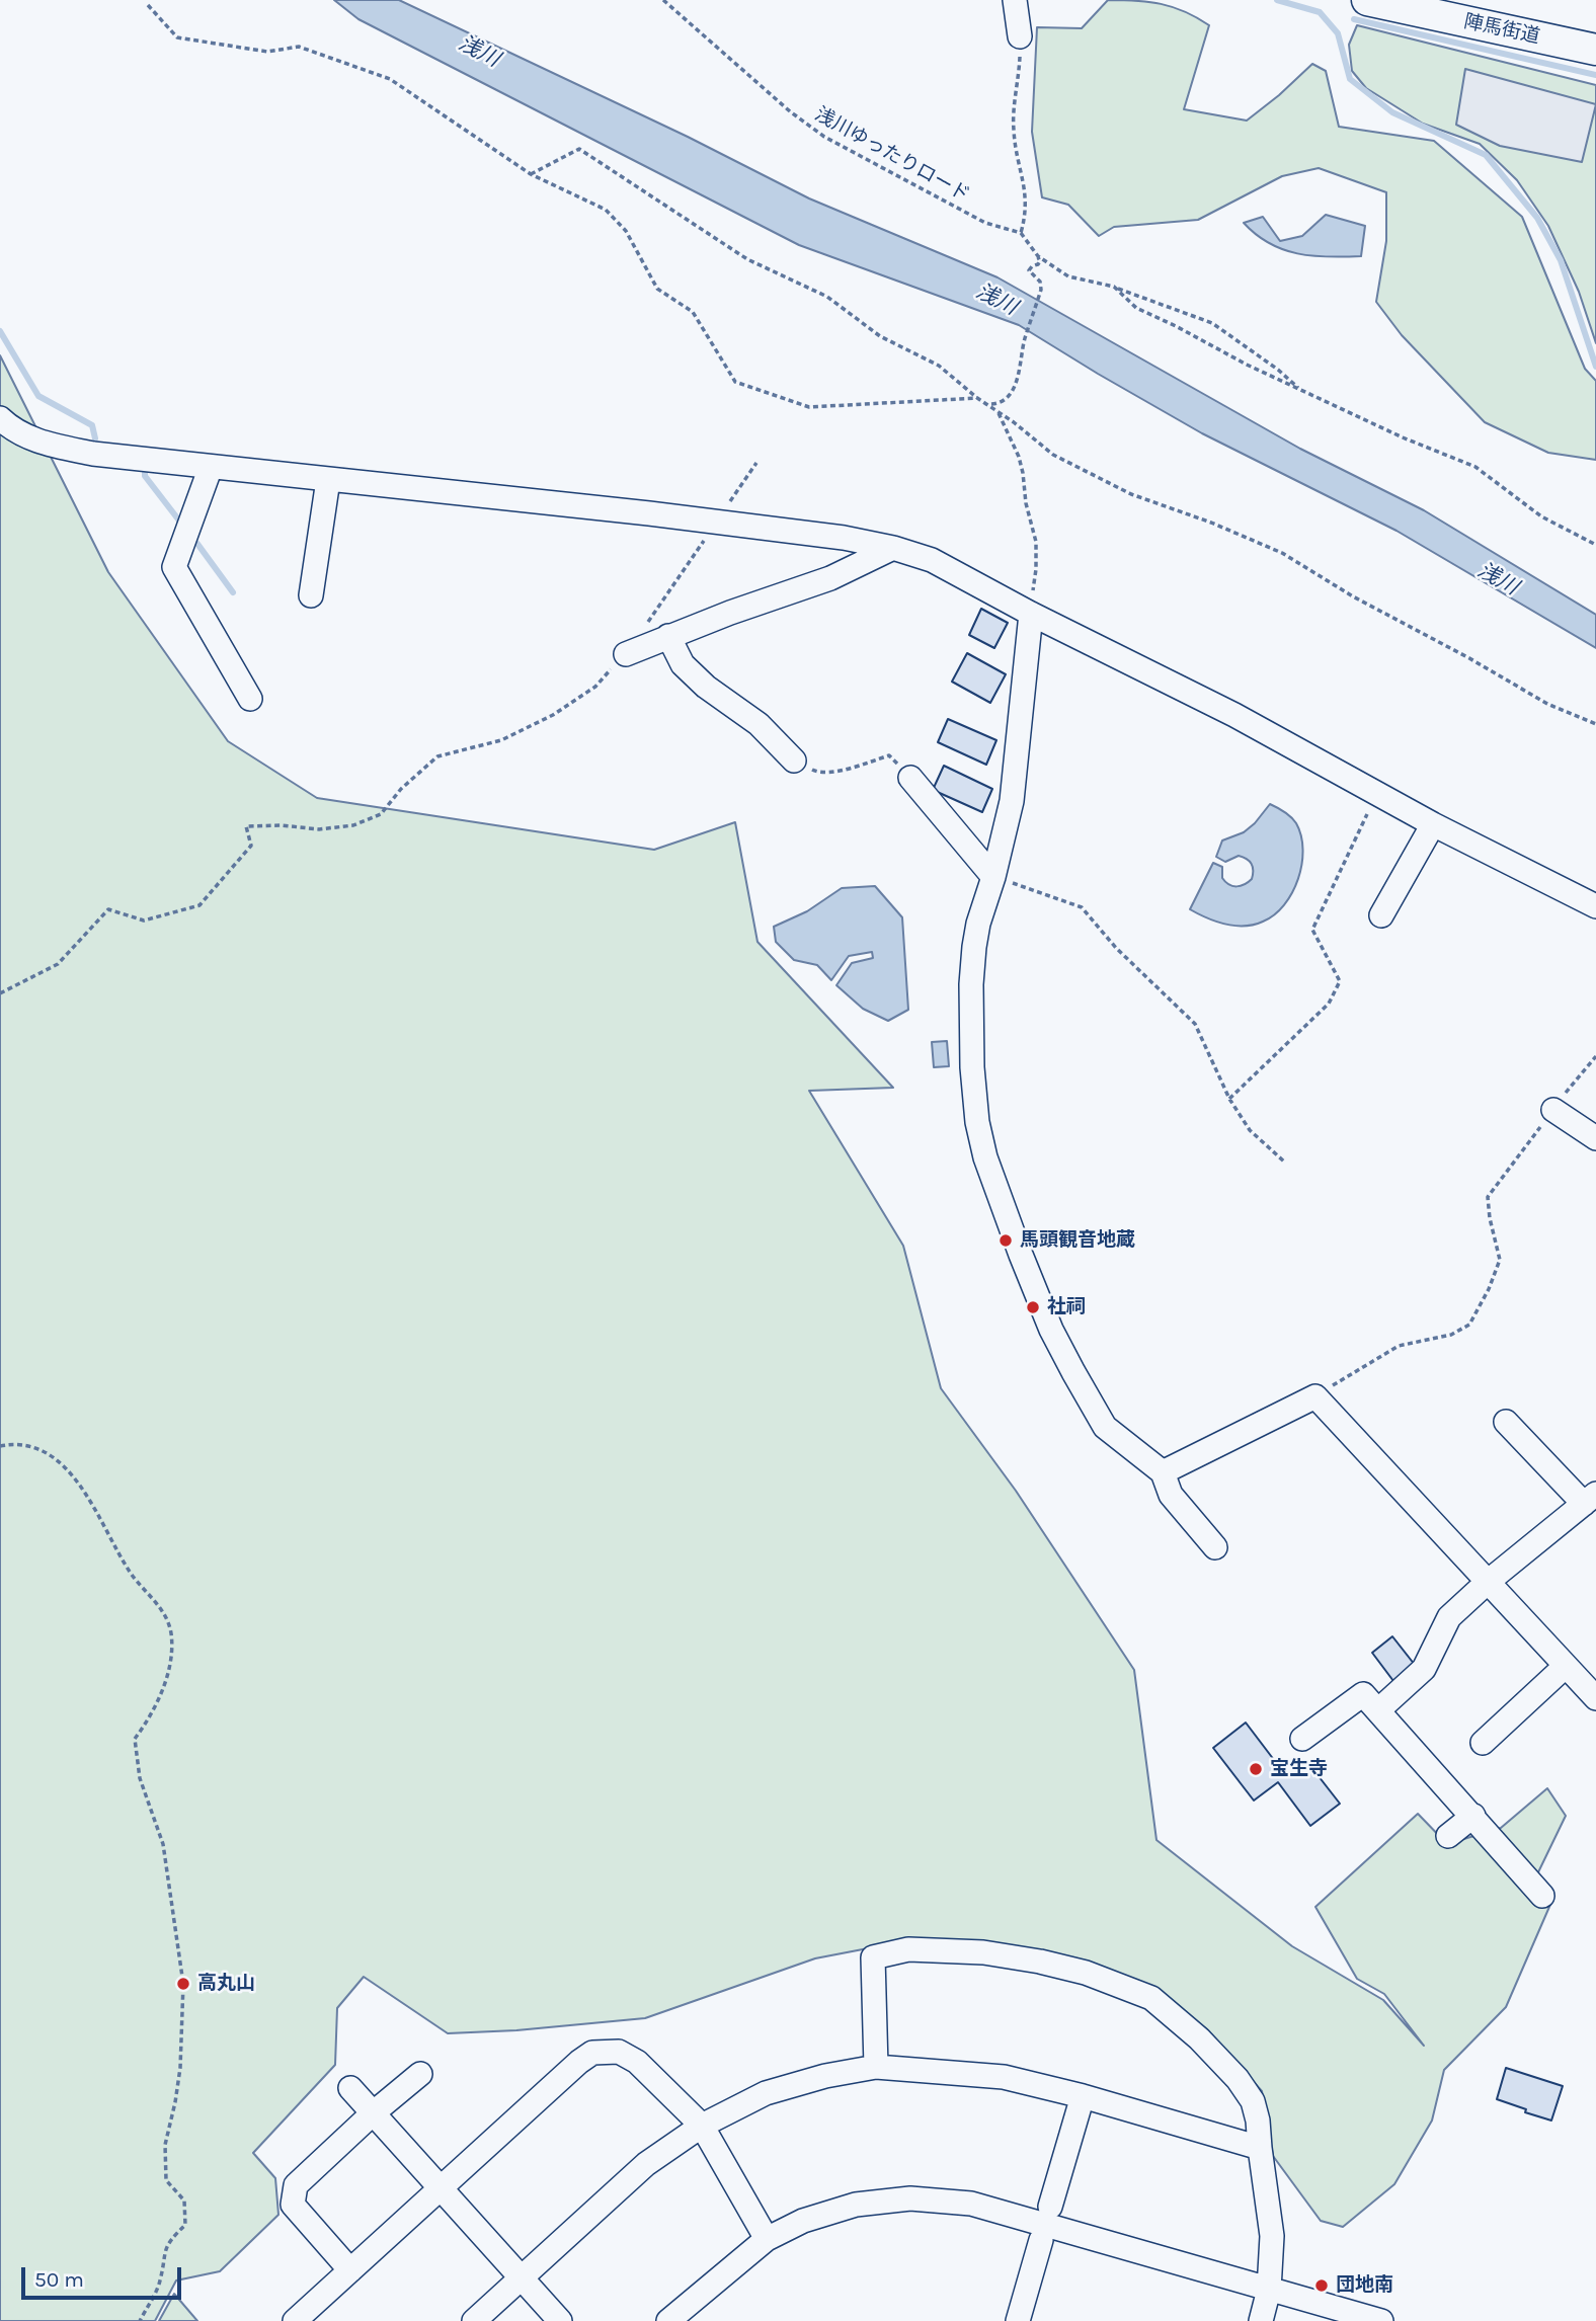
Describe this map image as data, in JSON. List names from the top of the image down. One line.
{"streets":{"main road":["陣馬街道"],"path":["浅川ゆったりロード"]},"water":["浅川"],"places":["馬頭観音地蔵","社祠","宝生寺","高丸山","団地南"],"scale_bar":"50 m"}
